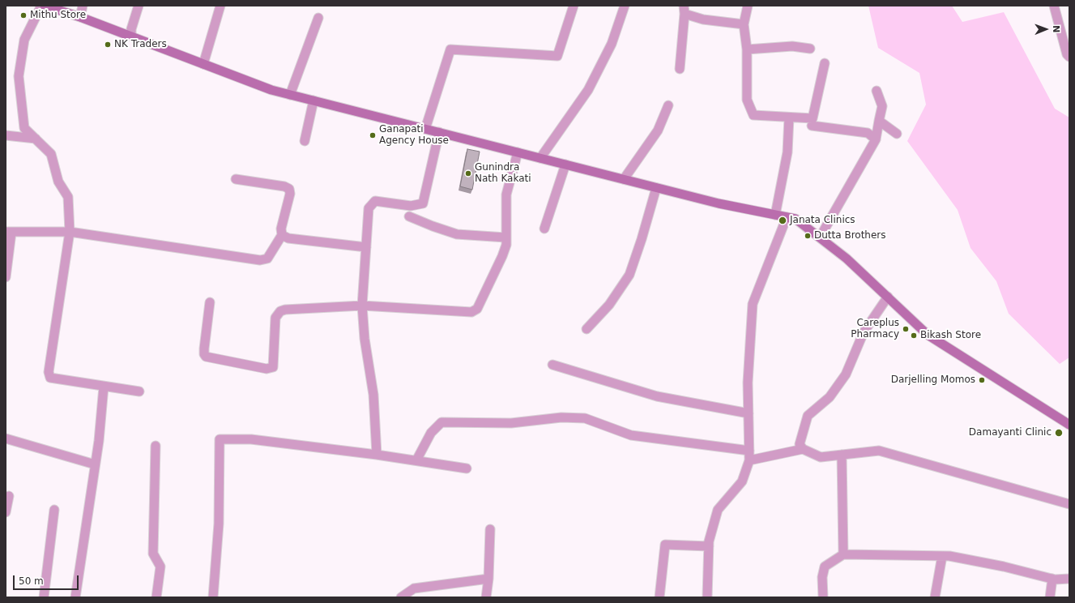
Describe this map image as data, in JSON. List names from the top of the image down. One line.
{"places":["Mithu Store","NK Traders","Ganapati Agency House","Gunindra Nath Kakati","Janata Clinics","Dutta Brothers","Careplus Pharmacy","Bikash Store","Darjelling Momos","Damayanti Clinic"],"scale_bar":"50 m","north":"right"}
